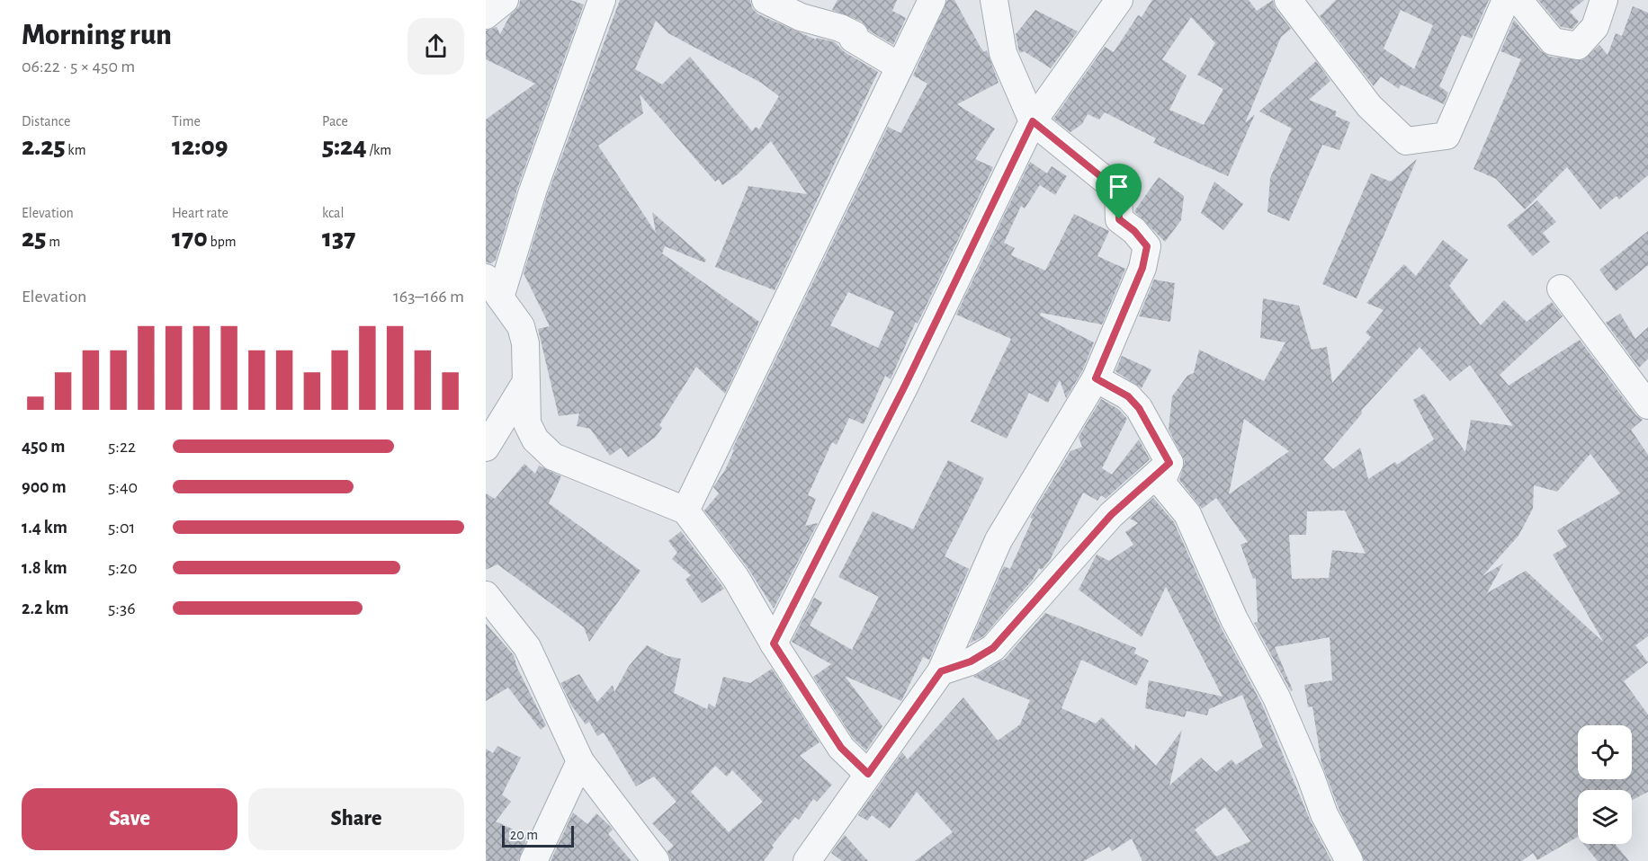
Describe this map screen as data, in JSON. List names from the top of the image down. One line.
{"scale_bar":"20 m","page":{"heading":["Morning run","06:22 · 5 × 450 m"],"stats":[["Distance","2.25 km"],["Time","12:09"],["Pace","5:24 /km"],["Elevation","25 m"],["Heart rate","170 bpm"],["kcal","137"]],"chart":["Elevation","163–166 m"],"list":[{"name":"450 m","note":"5:22"},{"name":"900 m","note":"5:40"},{"name":"1.4 km","note":"5:01"},{"name":"1.8 km","note":"5:20"},{"name":"2.2 km","note":"5:36"}],"buttons":["Save","Share"],"scale":"20 m"}}
